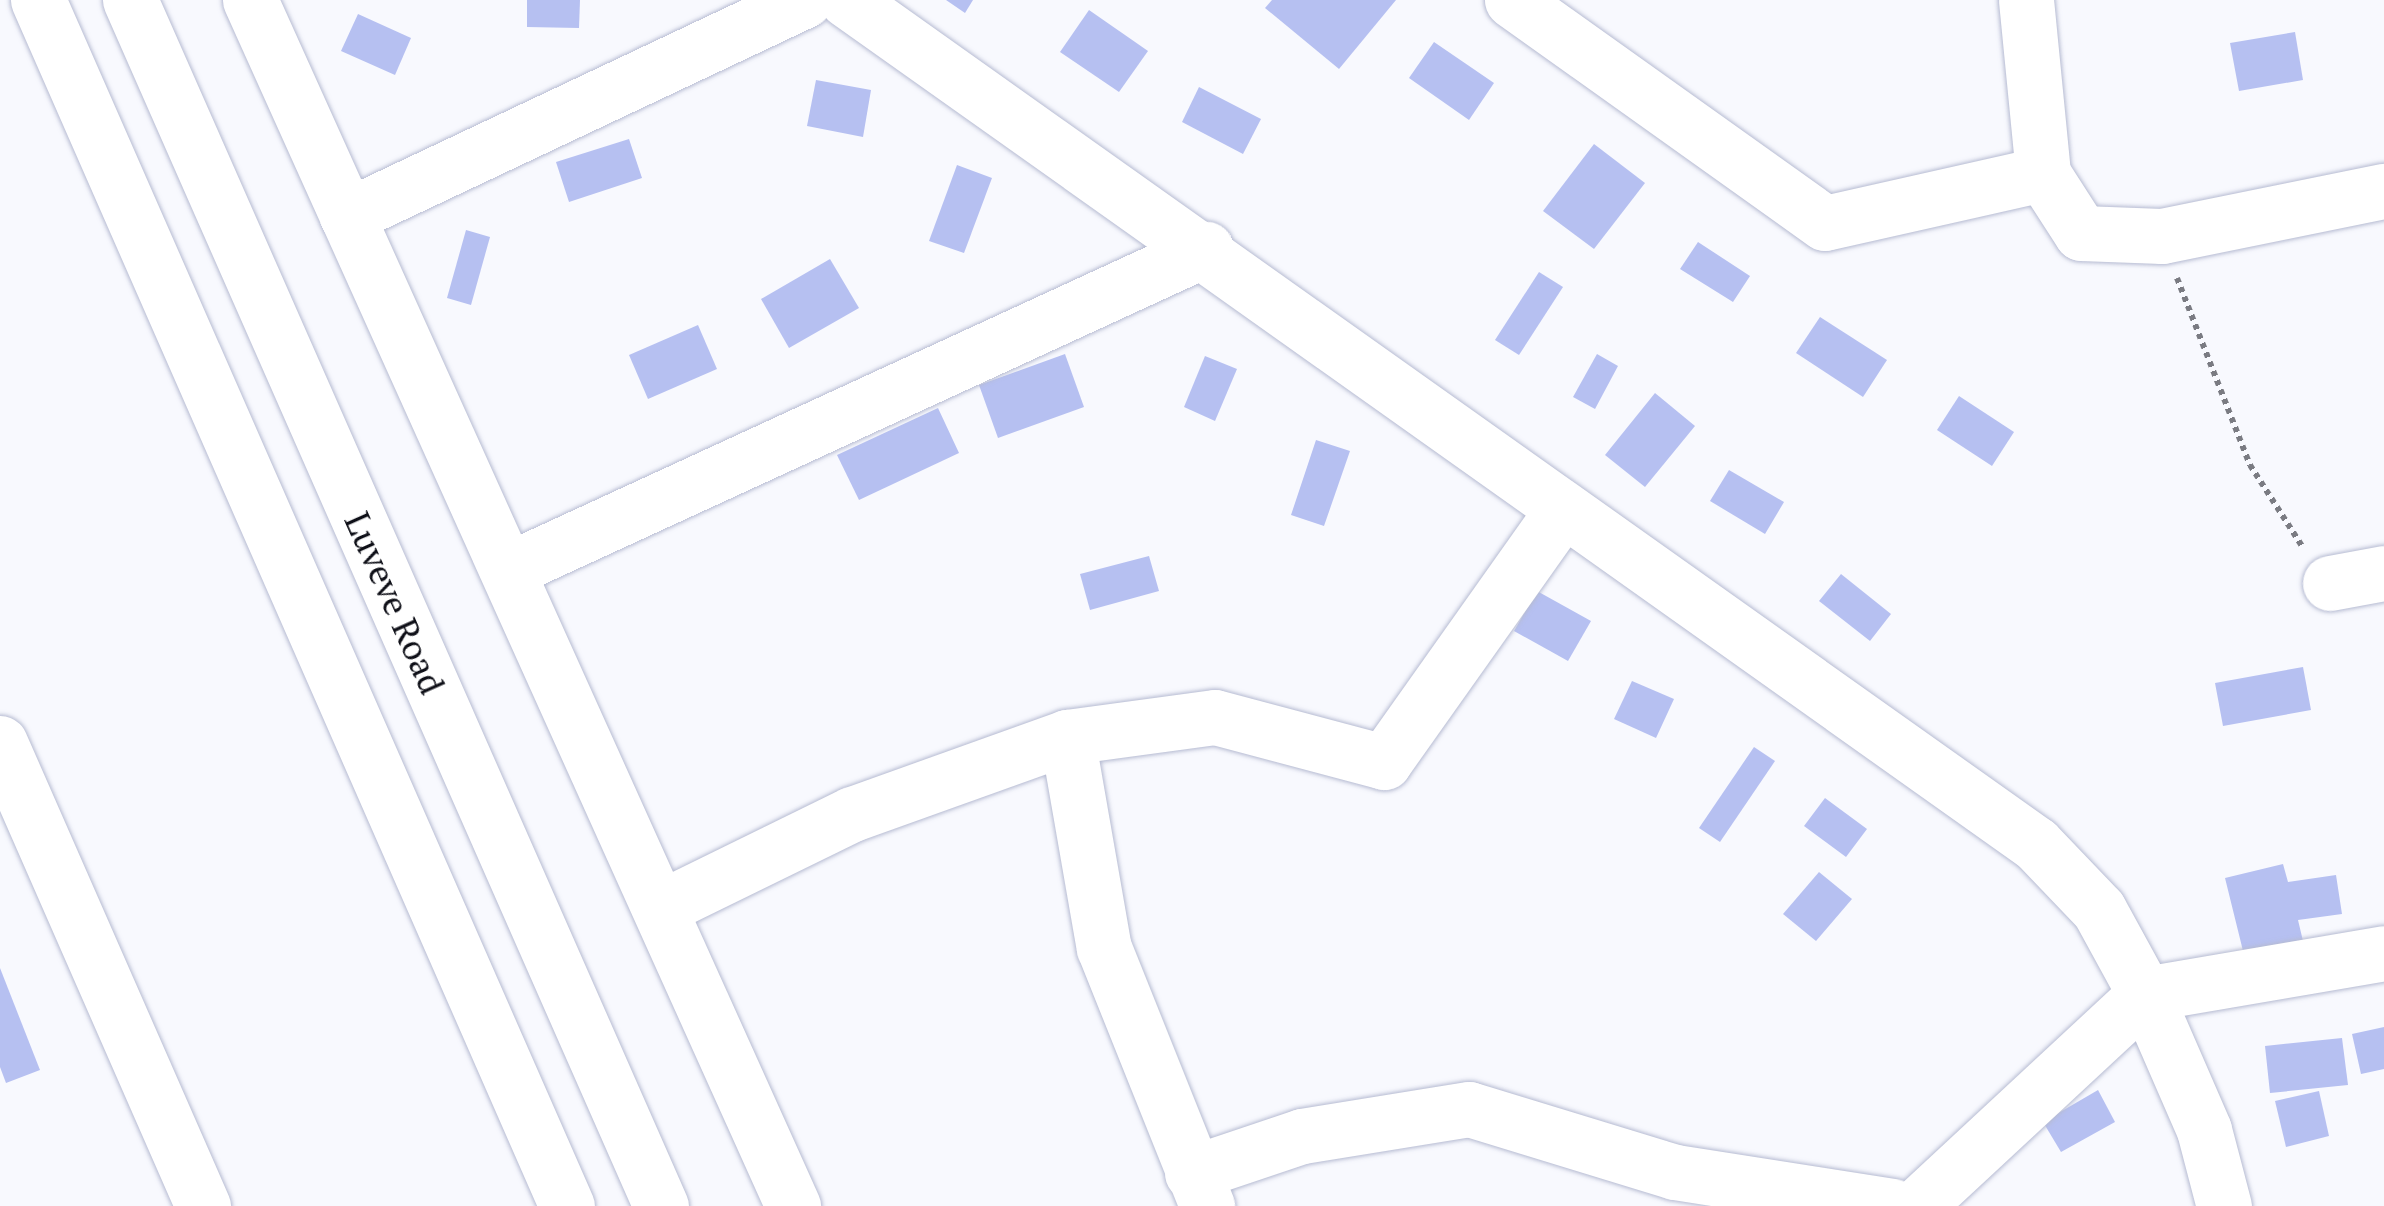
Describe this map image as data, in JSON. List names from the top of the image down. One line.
{"streets":{"street":["Luveve Road"]}}
